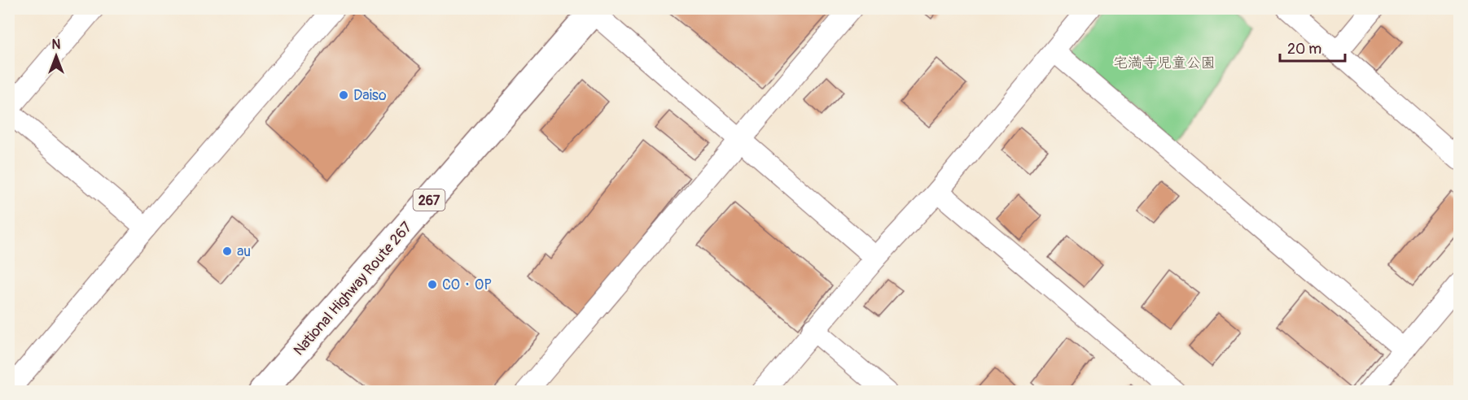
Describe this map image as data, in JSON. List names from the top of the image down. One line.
{"streets":{"highway":["267","National Highway Route 267"]},"parks":["宅満寺児童公園"],"places":["Daiso","au","CO・OP"],"scale_bar":"20 m","north":"top"}
